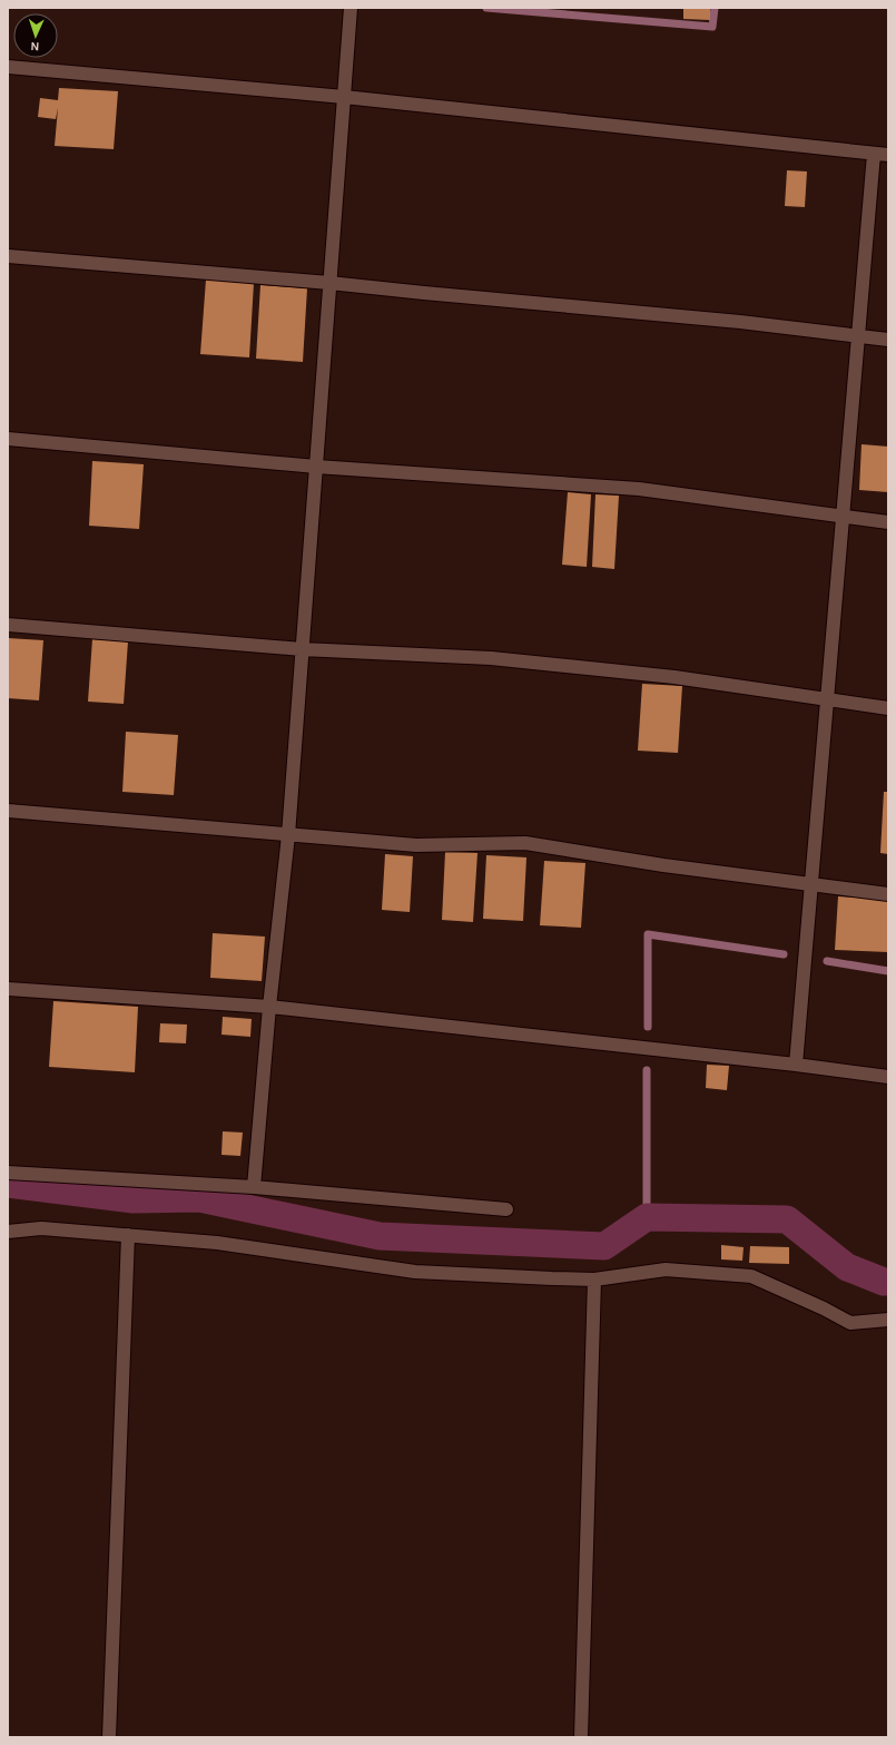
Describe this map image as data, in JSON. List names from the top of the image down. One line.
{"north":"bottom"}
